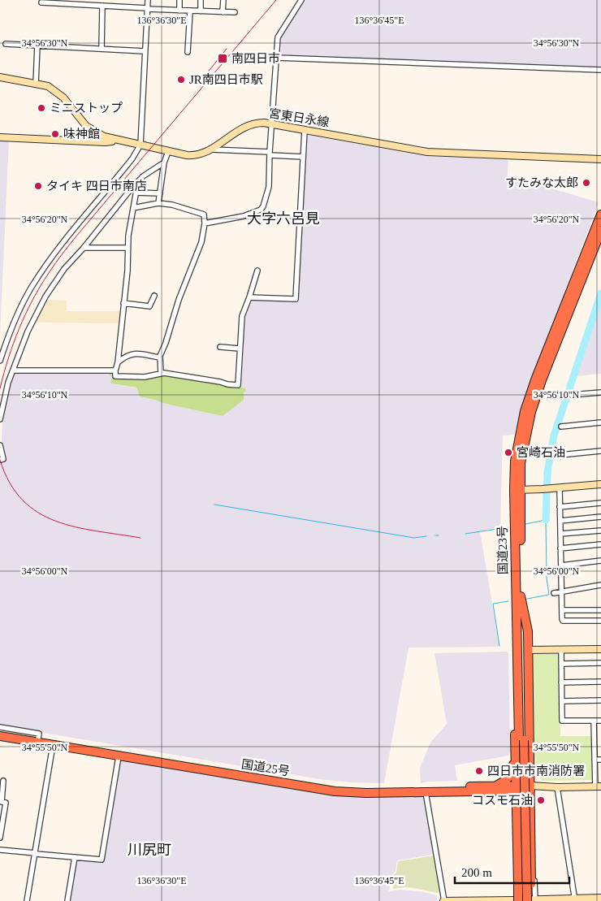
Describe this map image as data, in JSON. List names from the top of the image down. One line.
{"streets":{"highway":["国道23号","国道25号"],"main road":["宮東日永線"]},"districts":["大字六呂見","川尻町"],"places":{"transit":["南四日市"],"other":["JR南四日市駅","ミニストップ","味神館","すたみな太郎","タイキ 四日市南店","宮崎石油","四日市市南消防署","コスモ石油"]},"scale_bar":"200 m","coordinates":["136°36'30\"E","136°36'45\"E","34°56'30\"N","34°56'20\"N","34°56'10\"N","34°56'00\"N","34°55'50\"N"]}
